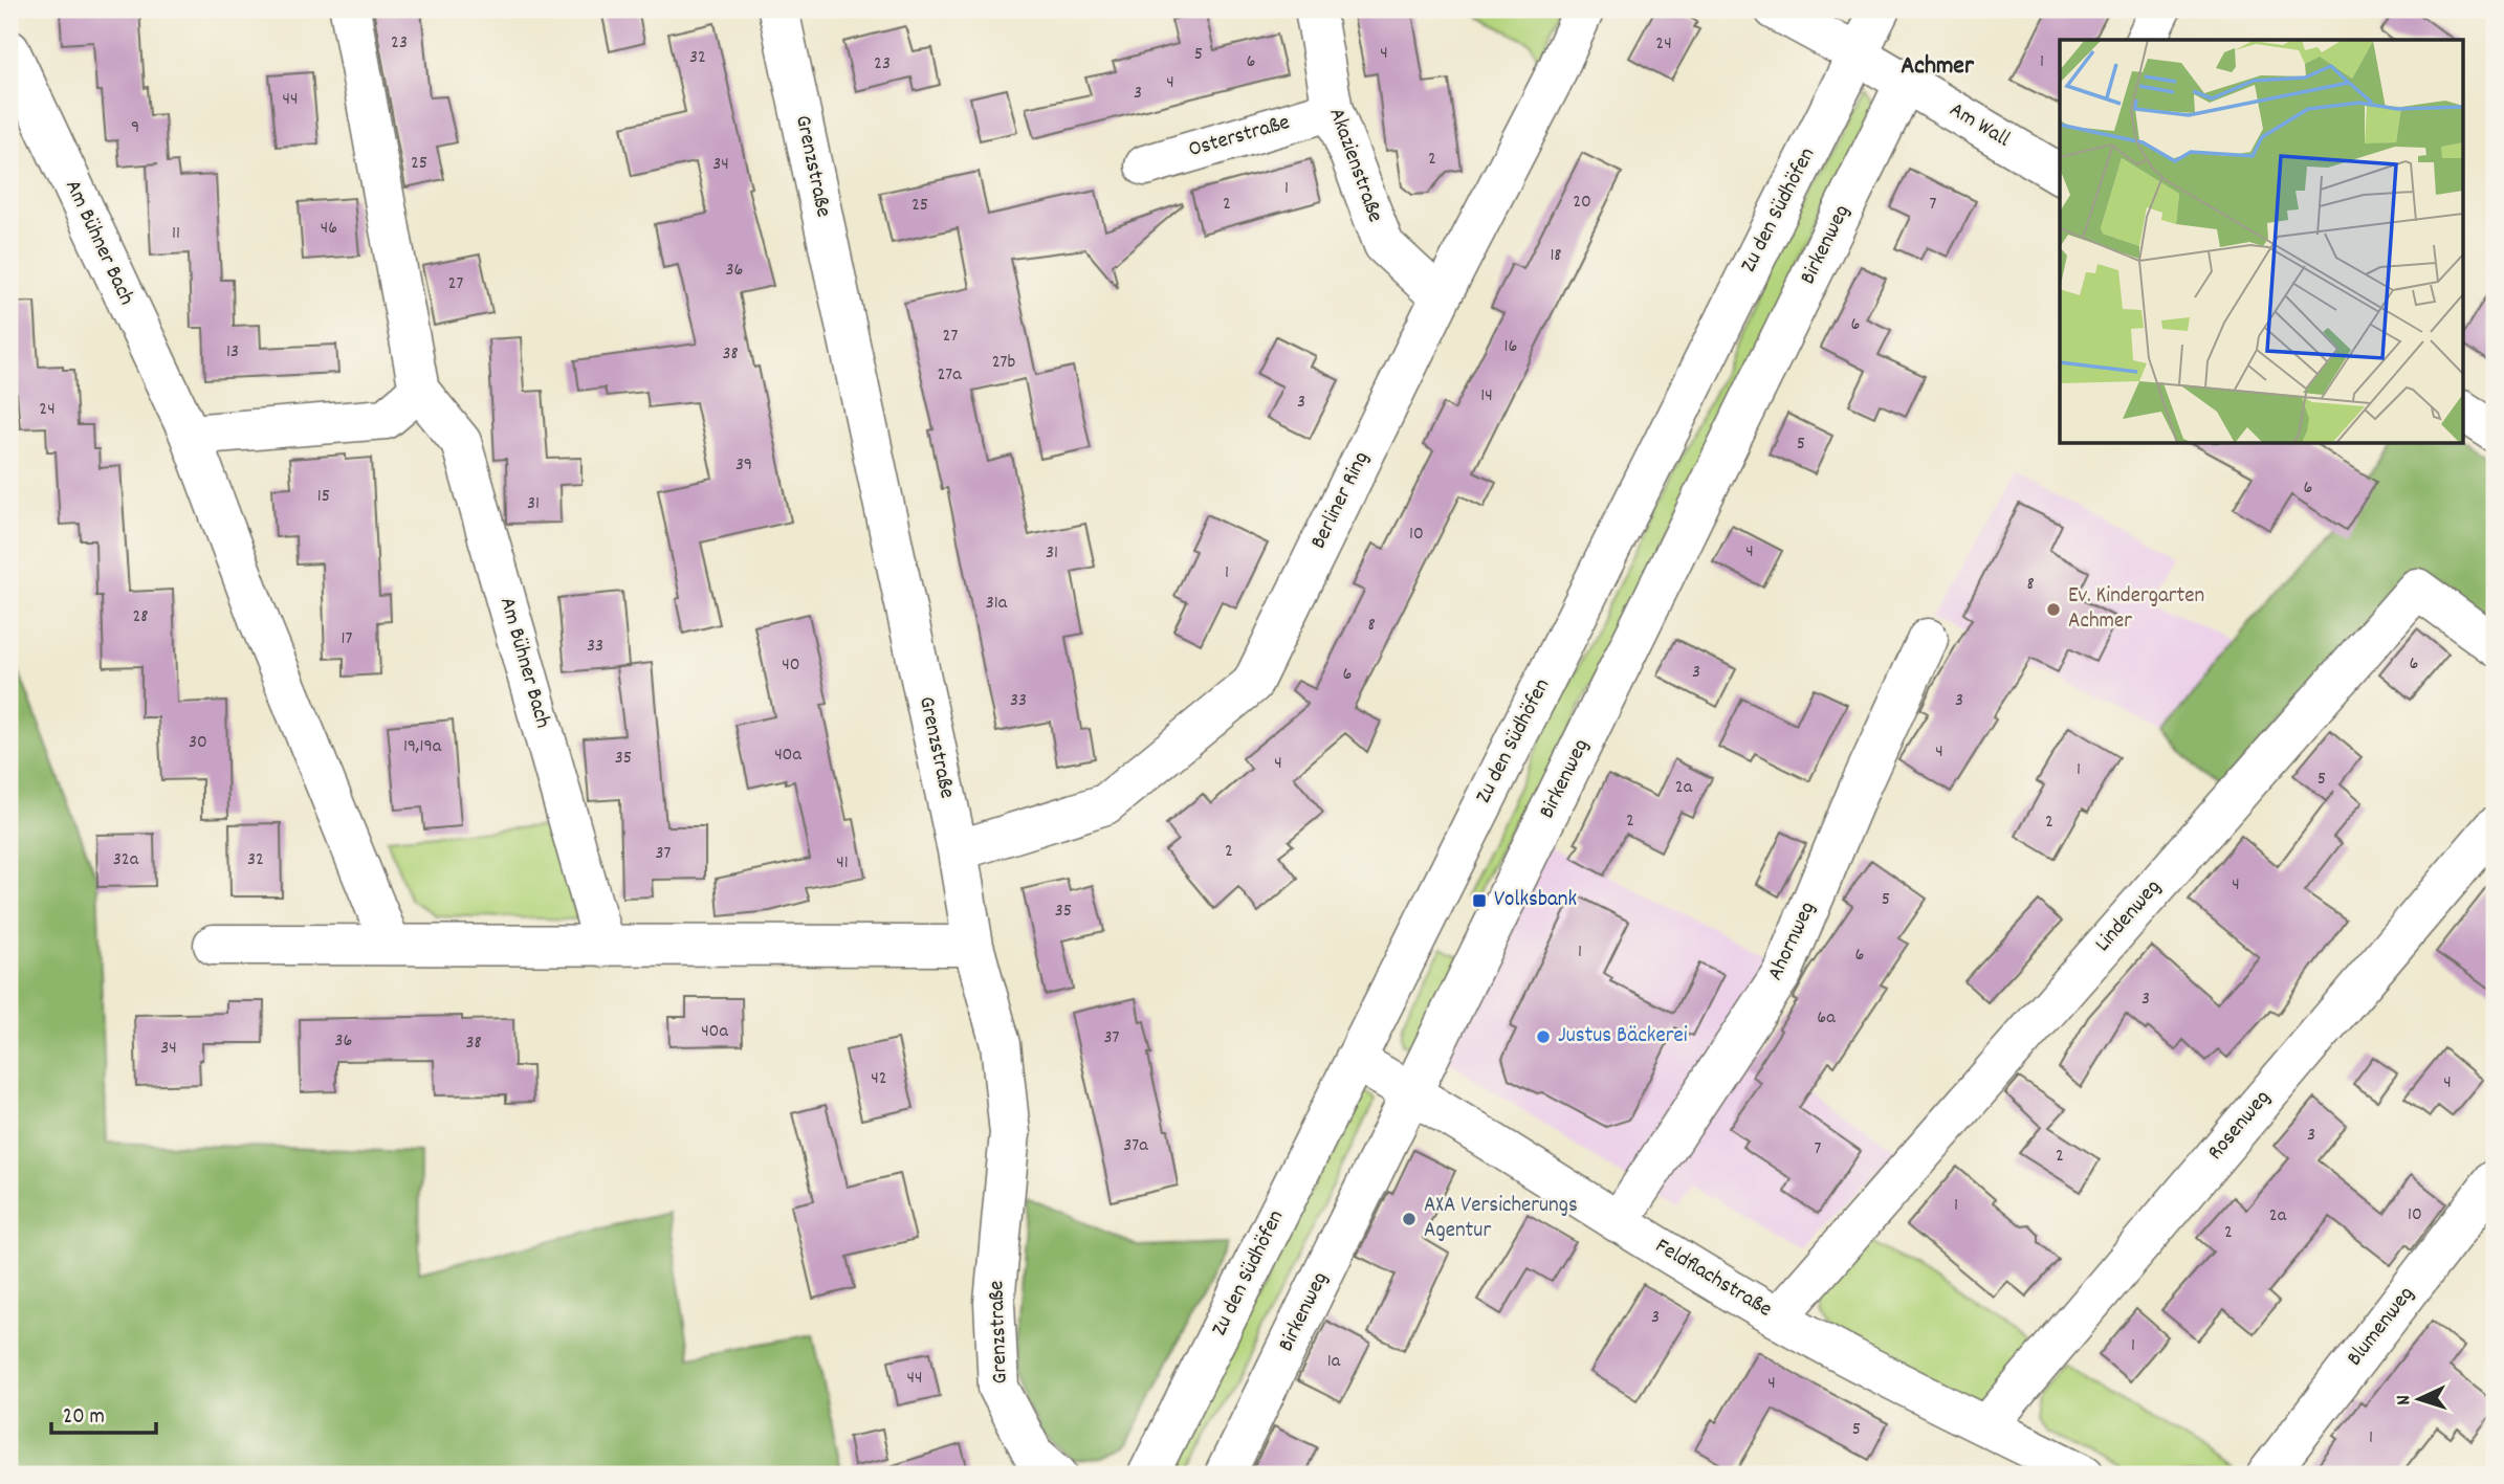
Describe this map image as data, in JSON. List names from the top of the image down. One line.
{"streets":{"street":["Am Wall","Osterstraße","Akazienstraße","Grenzstraße","Zu den Südhöfen","Am Bühner Bach","Birkenweg","Berliner Ring","Lindenweg","Ahornweg","Rosenweg","Feldflachstraße","Blumenweg"]},"crossings":[["Am Wall","Zu den Südhöfen"],["Am Wall","Birkenweg"],["Osterstraße","Akazienstraße"],["Akazienstraße","Berliner Ring"],["Grenzstraße","Berliner Ring"],["Zu den Südhöfen","Feldflachstraße"],["Birkenweg","Feldflachstraße"],["Lindenweg","Feldflachstraße"],["Ahornweg","Feldflachstraße"],["Rosenweg","Feldflachstraße"]],"districts":["Achmer"],"places":{"other":["Ev. Kindergarten Achmer","Justus Bäckerei","AXA Versicherungs Agentur"],"transit":["Volksbank"]},"house_numbers":["23","24","4","5","32","6","1","23","4","3","44","9","2","25","34","1","20","2","7","25","46","11","18","36","27","6","27","16","13","38","27b","27a","14","3","24","5","39","6","15","31","10","4","31","1","8","31a","28","8","17","33","6","40","3","6","33","3","30","19,19a","4","40a","35","4","1","5","2a","2","2","2","37","32a","32","41","4","5","35","1","6","3","6a","40a","37","36","38","34","42","4","3","37a","7","2","1","10","2a","2","3","1","1a","44","4","5","1"],"scale_bar":"20 m","north":"left"}
